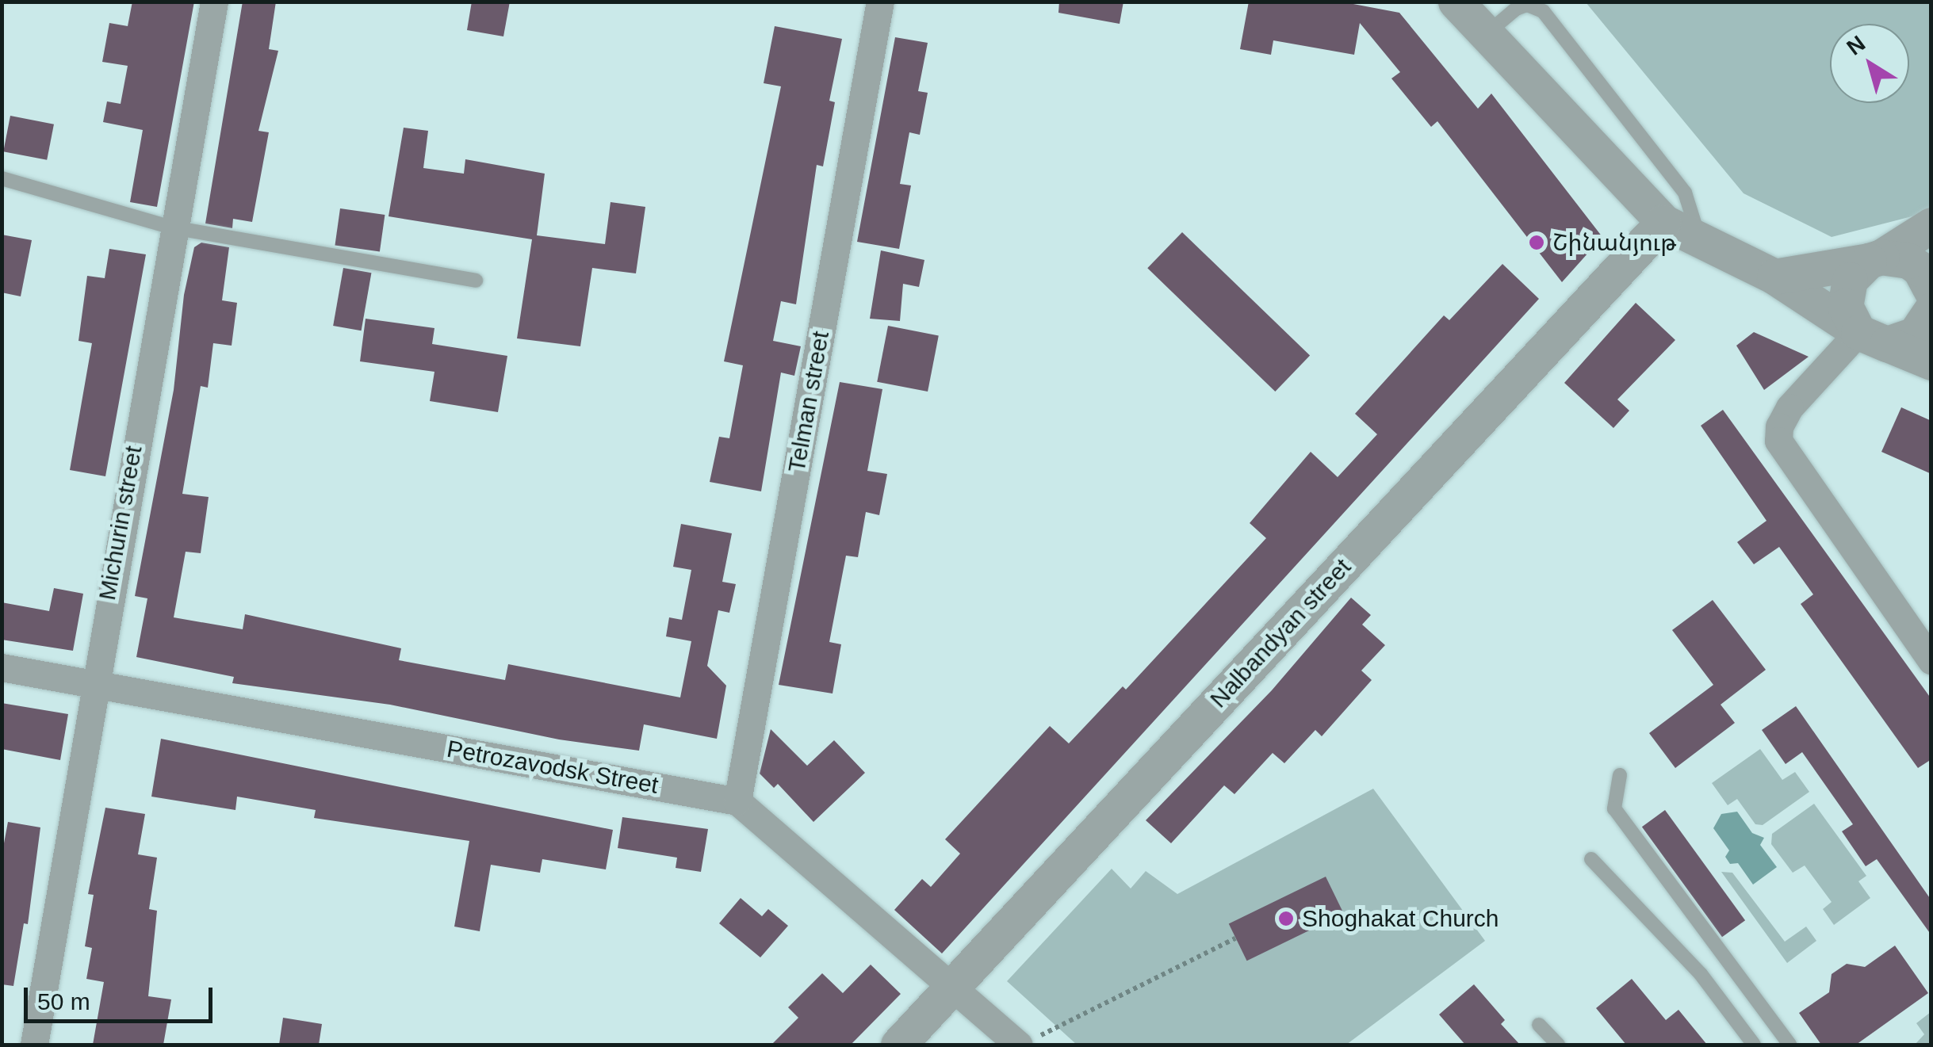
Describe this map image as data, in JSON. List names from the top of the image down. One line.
{"streets":{"street":["Telman street","Michurin street","Nalbandyan street","Petrozavodsk Street"]},"crossings":[["Telman street","Petrozavodsk Street"],["Michurin street","Petrozavodsk Street"]],"places":["Շինանյութ","Shoghakat Church"],"scale_bar":"50 m","north":"top left"}
